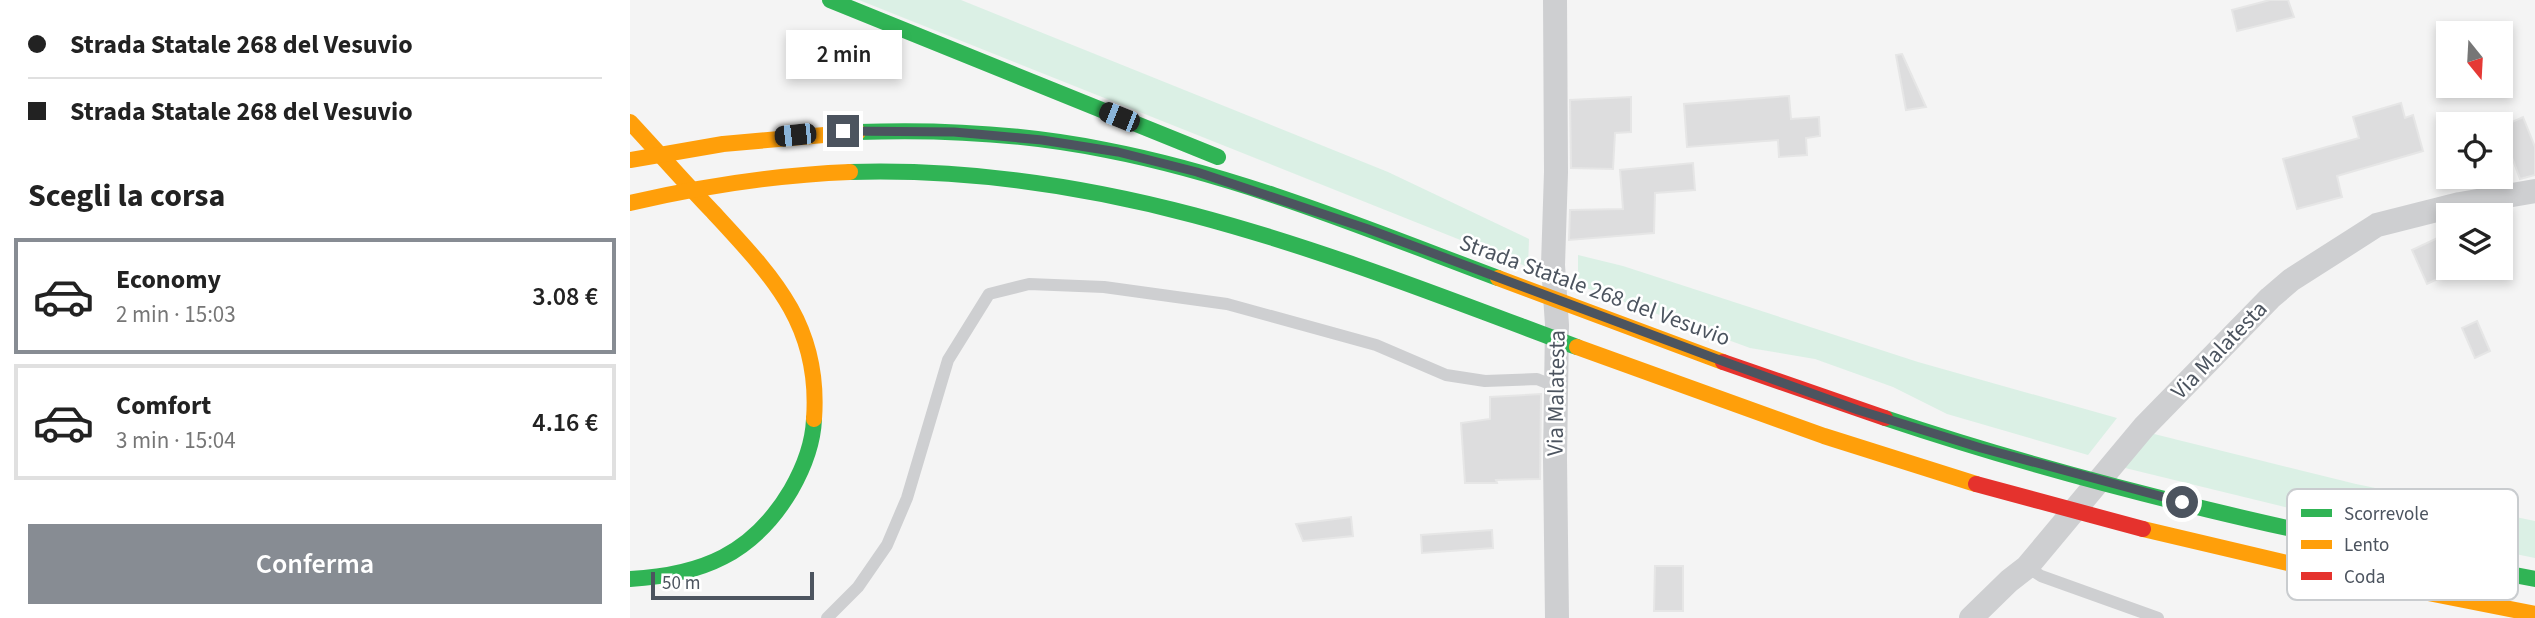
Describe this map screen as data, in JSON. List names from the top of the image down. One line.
{"streets":{"highway":["Strada Statale 268 del Vesuvio"],"street":["Via Malatesta"]},"legend":["Scorrevole","Lento","Coda"],"scale_bar":"50 m","north":"bottom","page":{"banner":["Strada Statale 268 del Vesuvio","Strada Statale 268 del Vesuvio"],"bubble":"2 min","heading":"Scegli la corsa","list":[{"name":"Economy","note":"2 min · 15:03","value":"3.08 €"},{"name":"Comfort","note":"3 min · 15:04","value":"4.16 €"}],"buttons":"Conferma","scale":"50 m"}}
